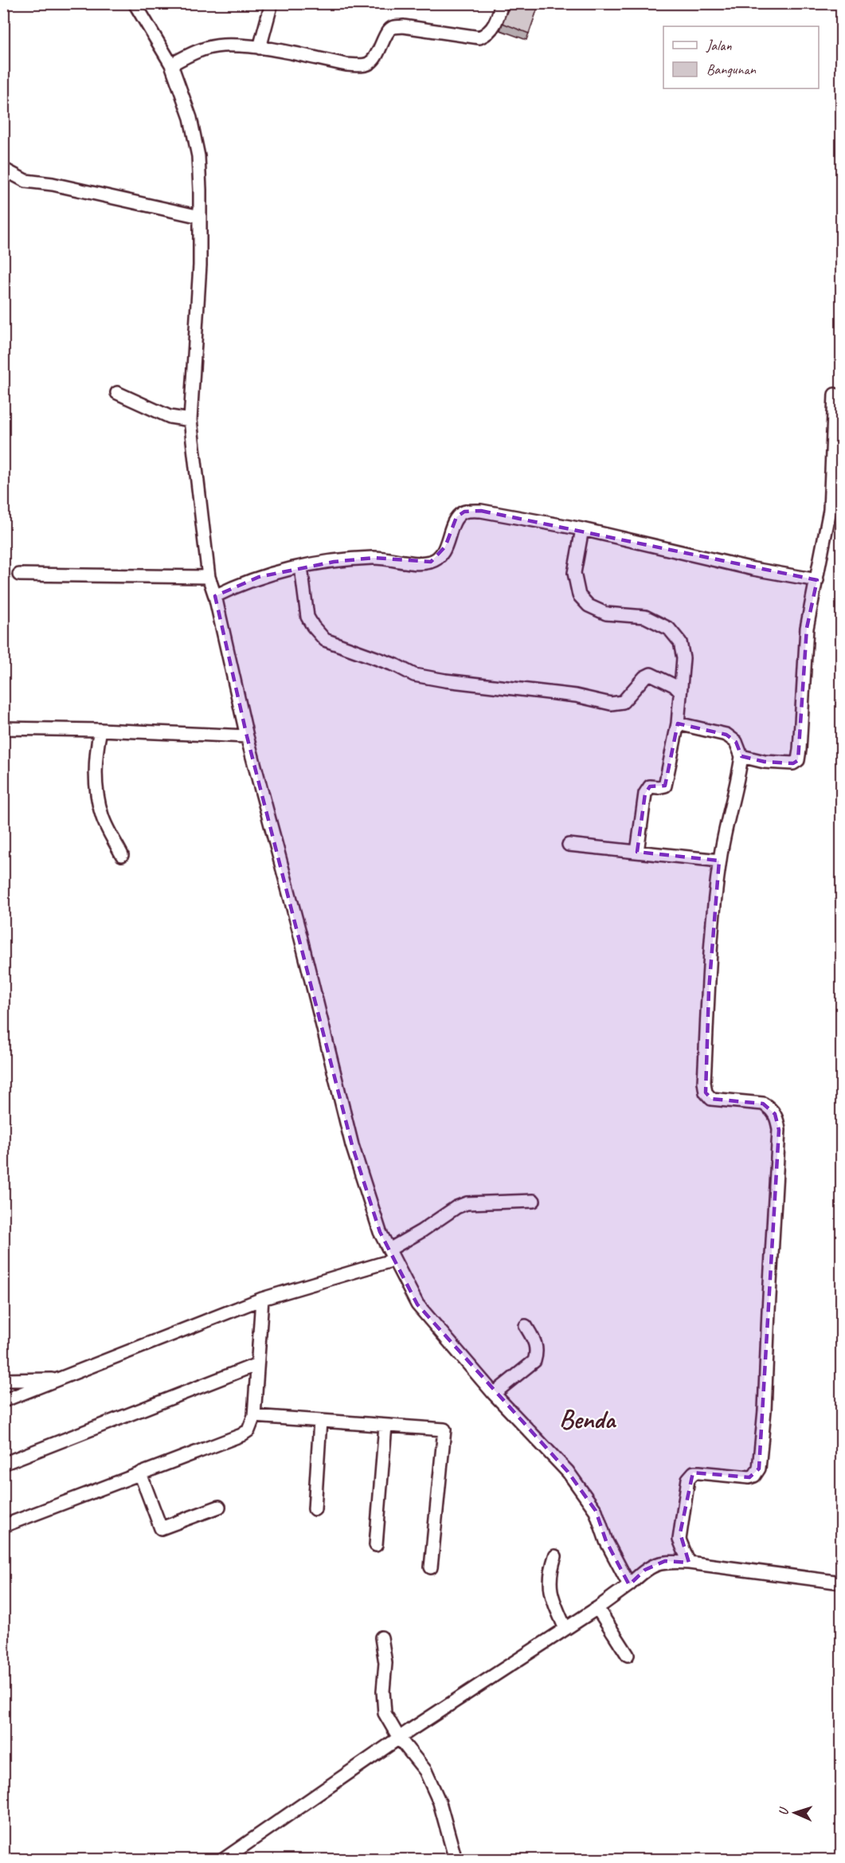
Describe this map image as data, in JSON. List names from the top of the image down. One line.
{"districts":["Benda"],"legend":["Jalan","Bangunan"],"north":"left"}
